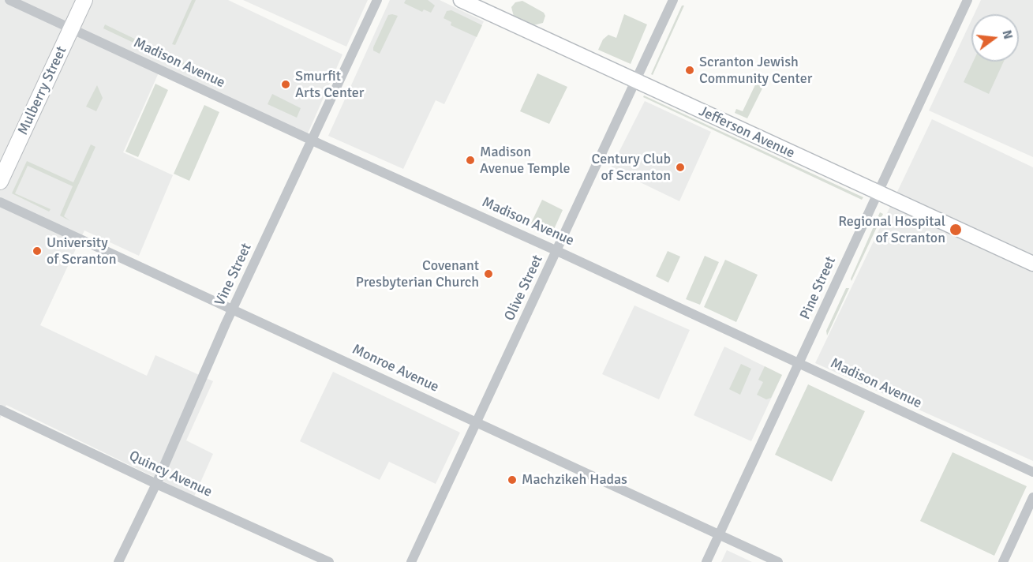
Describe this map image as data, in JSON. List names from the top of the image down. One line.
{"streets":{"main road":["Mulberry Street","Jefferson Avenue"],"street":["Madison Avenue","Vine Street","Olive Street","Pine Street","Monroe Avenue","Quincy Avenue"]},"crossings":[["Madison Avenue","Mulberry Street"],["Madison Avenue","Vine Street"],["Madison Avenue","Olive Street"],["Madison Avenue","Pine Street"],["Jefferson Avenue","Olive Street"],["Jefferson Avenue","Pine Street"],["Vine Street","Monroe Avenue"],["Vine Street","Quincy Avenue"],["Olive Street","Monroe Avenue"],["Pine Street","Monroe Avenue"]],"places":["Scranton Jewish Community Center","Smurfit Arts Center","Madison Avenue Temple","Century Club of Scranton","Regional Hospital of Scranton","University of Scranton","Covenant Presbyterian Church","Machzikeh Hadas"],"north":"right"}
